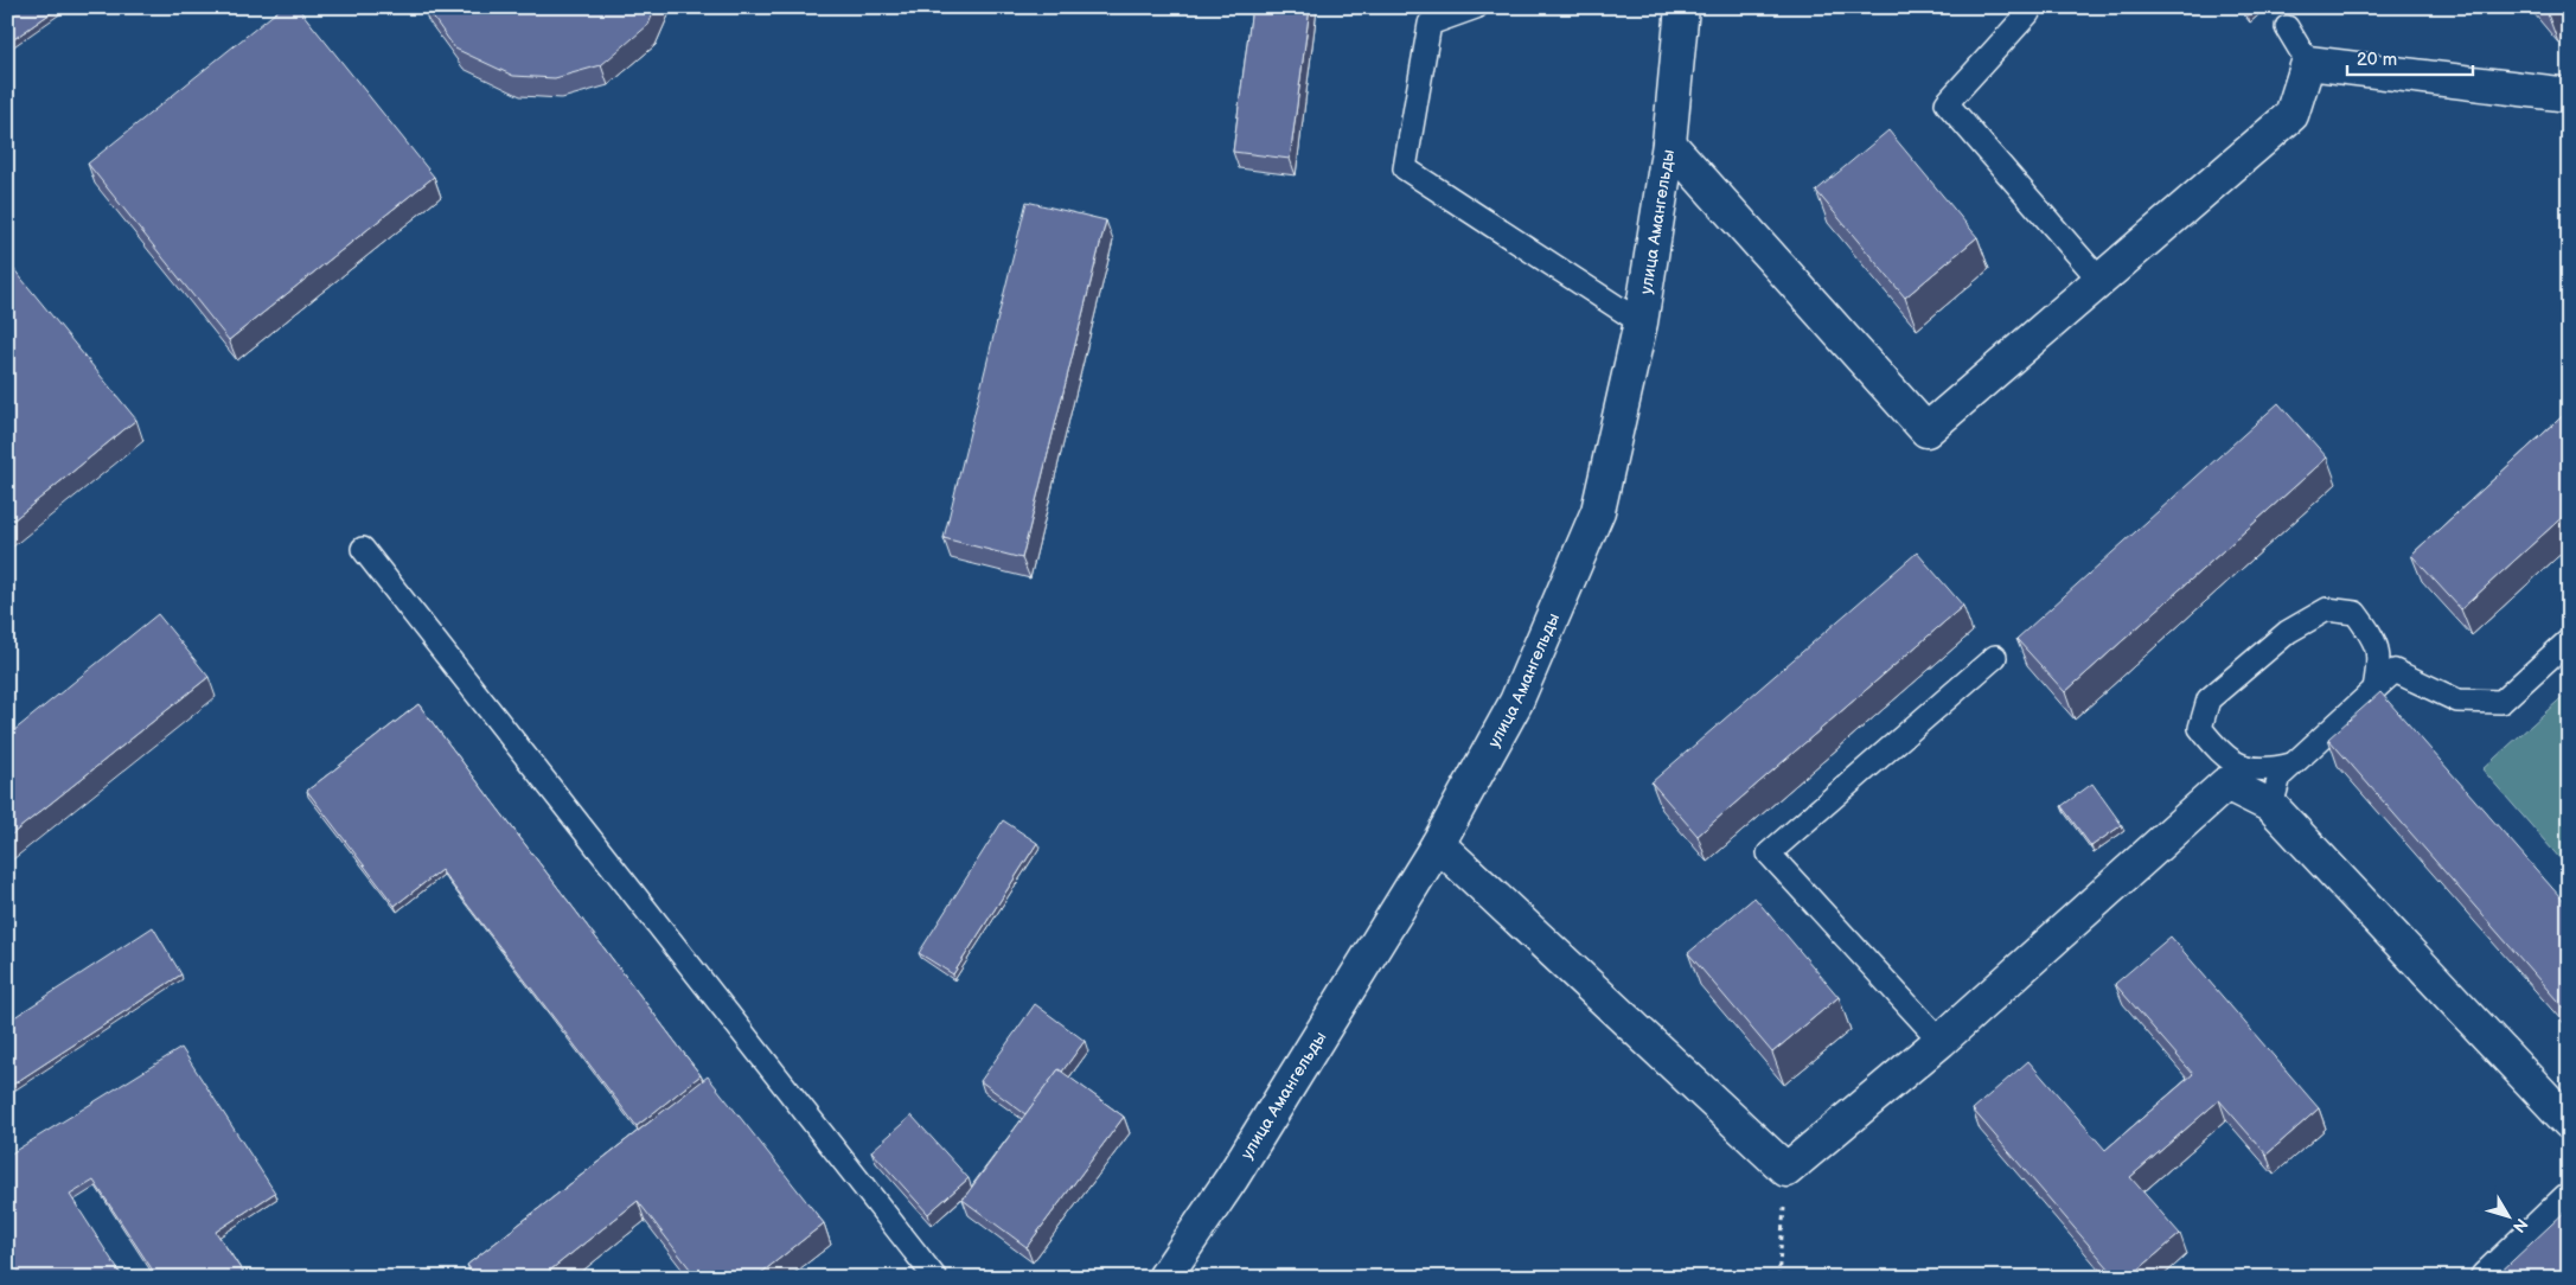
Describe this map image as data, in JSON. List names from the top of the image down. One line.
{"streets":{"street":["улица Амангельды"]},"scale_bar":"20 m","north":"bottom right"}
